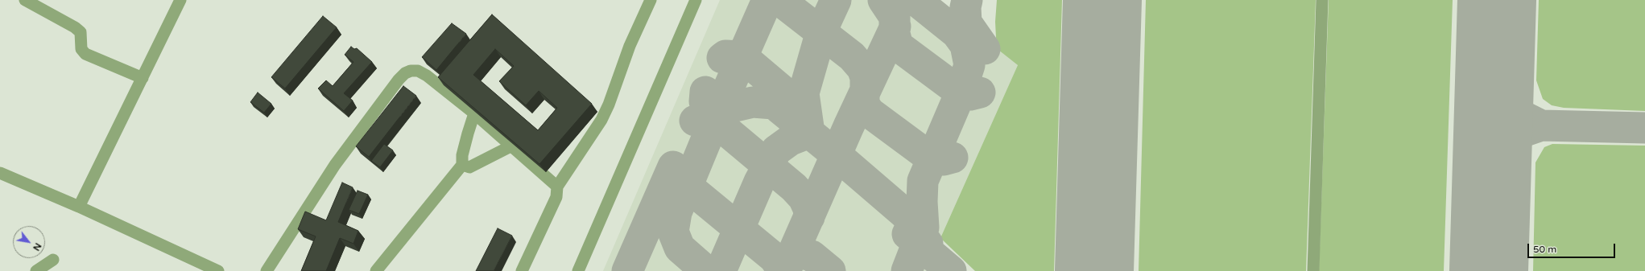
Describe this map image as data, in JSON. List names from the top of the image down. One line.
{"scale_bar":"50 m","north":"bottom right"}
